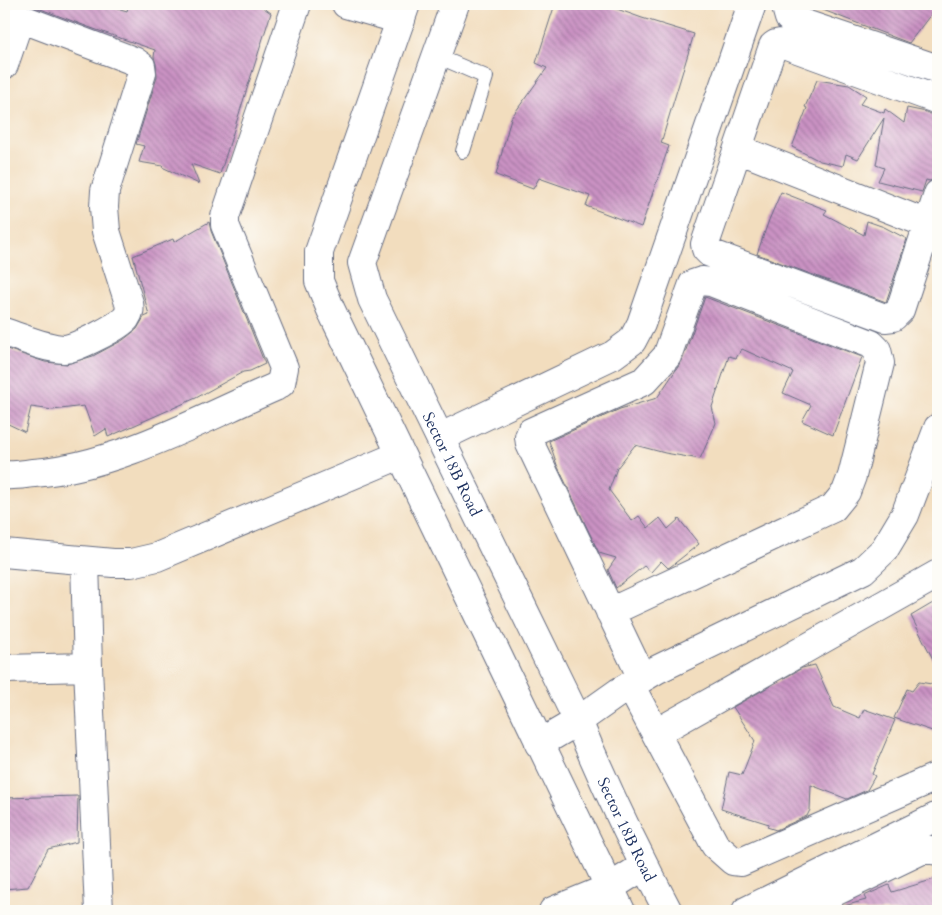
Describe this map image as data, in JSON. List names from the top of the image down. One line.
{"streets":{"street":["Sector 18B Road"]}}
